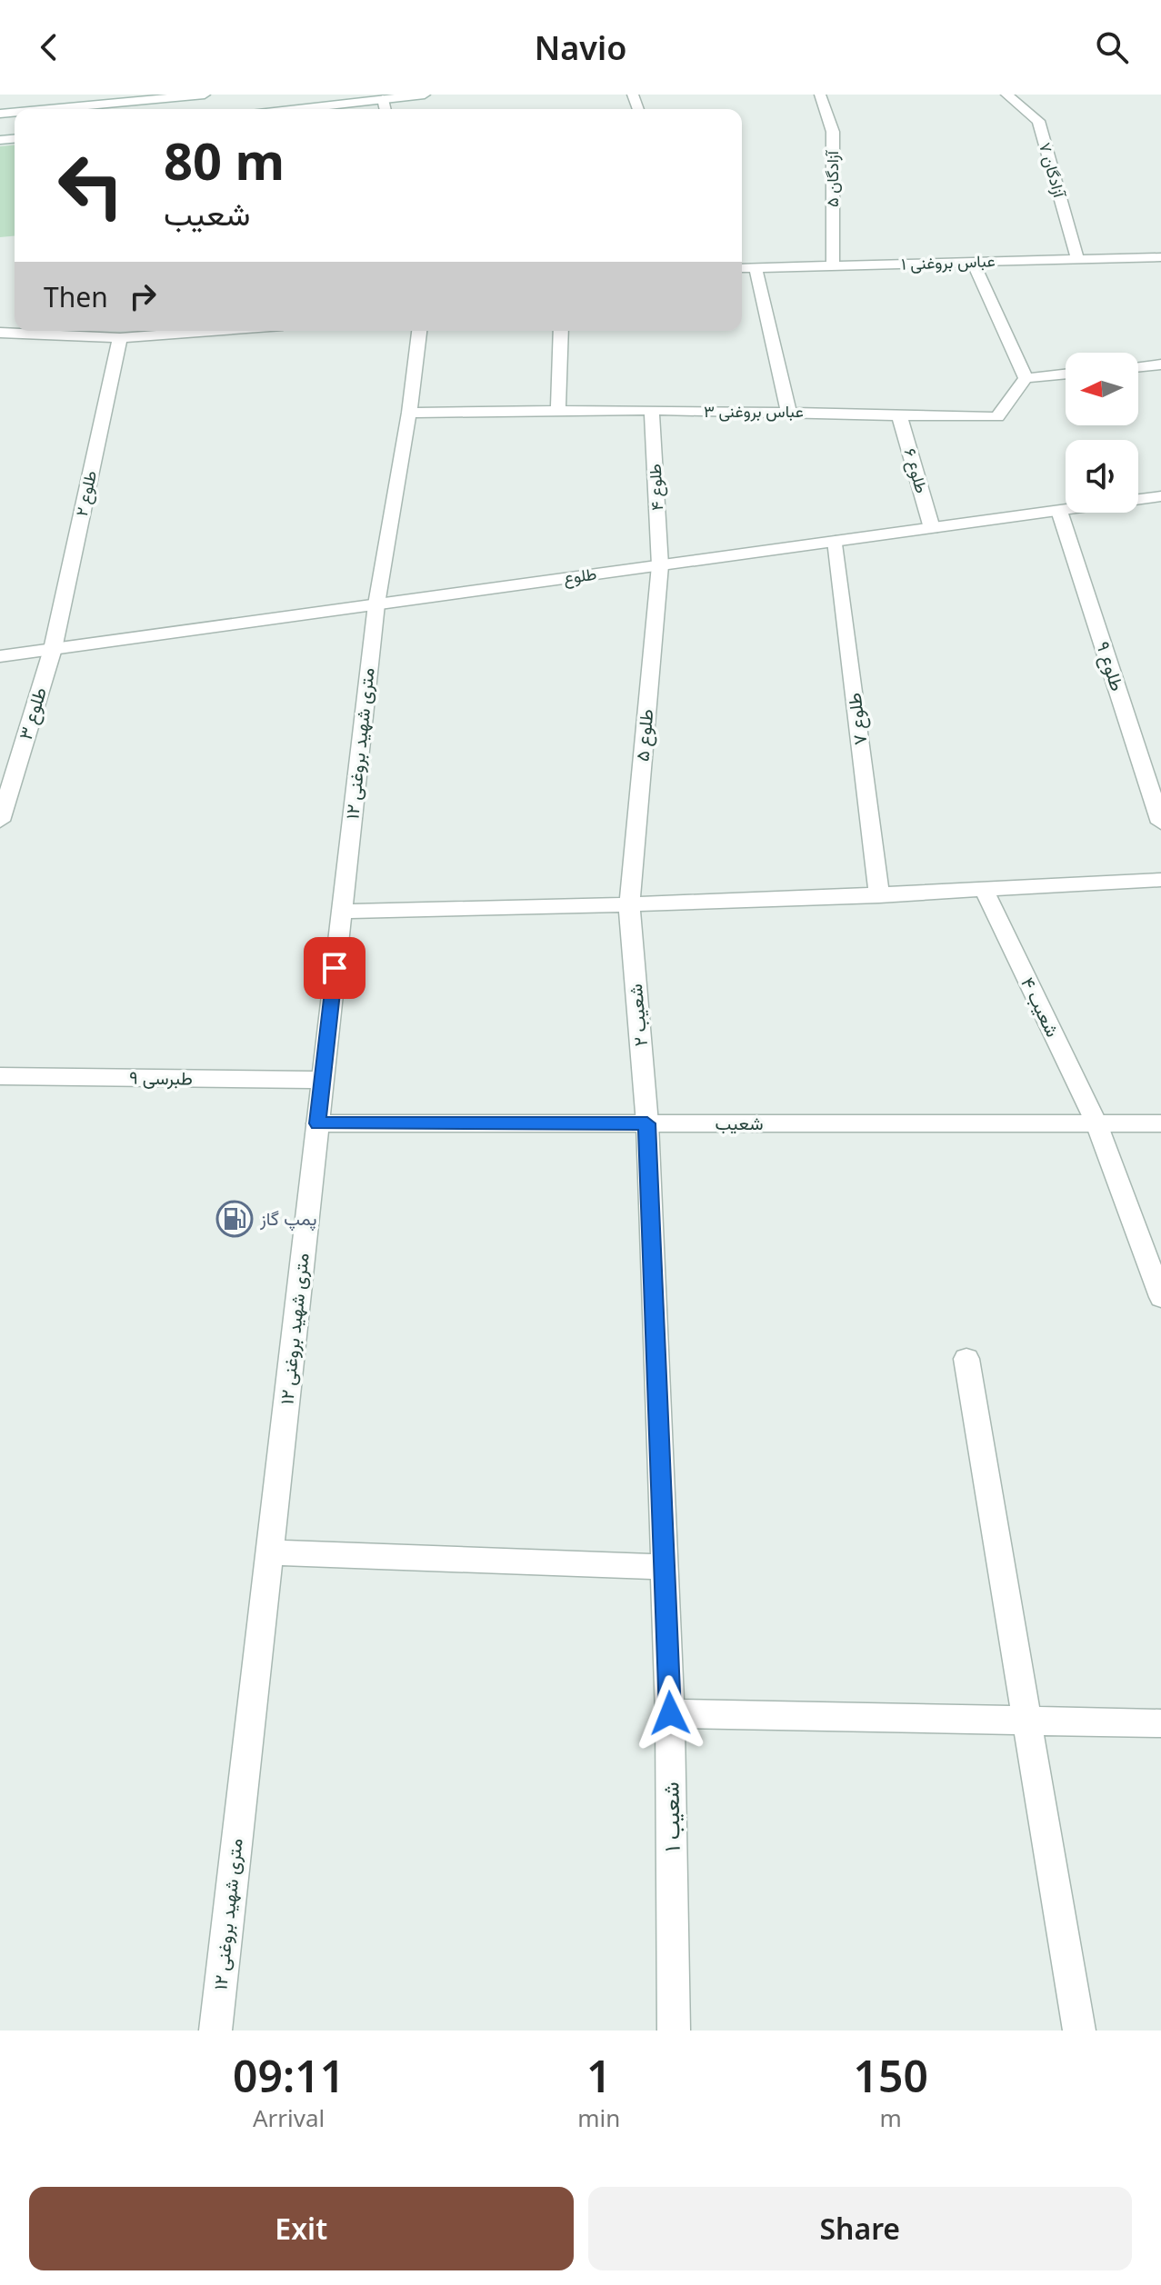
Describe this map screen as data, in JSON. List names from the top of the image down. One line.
{"streets":{"street":["آزادگان ۷","آزادگان ۵","عباس بروغنی ۱","عباس بروغنی ۳","طلوع ۶","طلوع ۴","طلوع ۲","طلوع","طلوع ۹","طلوع ۳","طلوع ۷","طلوع ۵","۱۲ متری شهید بروغنی","شعیب ۴","شعیب ۲","طبرسی ۹","شعیب","شعیب ۱"]},"crossings":[["آزادگان ۷","عباس بروغنی ۱"],["آزادگان ۵","عباس بروغنی ۱"],["عباس بروغنی ۳","طلوع ۶"],["عباس بروغنی ۳","طلوع ۴"],["عباس بروغنی ۳","۱۲ متری شهید بروغنی"],["طلوع ۶","طلوع"],["طلوع ۴","طلوع"],["طلوع ۴","طلوع ۵"],["طلوع ۲","طلوع"],["طلوع ۲","طلوع ۳"],["طلوع","طلوع ۹"],["طلوع","طلوع ۳"],["طلوع","طلوع ۷"],["طلوع","طلوع ۵"],["طلوع","۱۲ متری شهید بروغنی"],["طلوع ۵","شعیب ۲"],["۱۲ متری شهید بروغنی","طبرسی ۹"],["۱۲ متری شهید بروغنی","شعیب"],["شعیب ۴","شعیب"],["شعیب ۲","شعیب"],["شعیب ۲","شعیب ۱"],["شعیب","شعیب ۱"]],"places":{"fuel station":["پمپ گاز"]},"north":"left","page":{"header":"Navio","turn":["80 m","شعیب"],"then":"Then","eta":["09:11","Arrival","1","min","150","m"],"buttons":["Exit","Share"]}}
